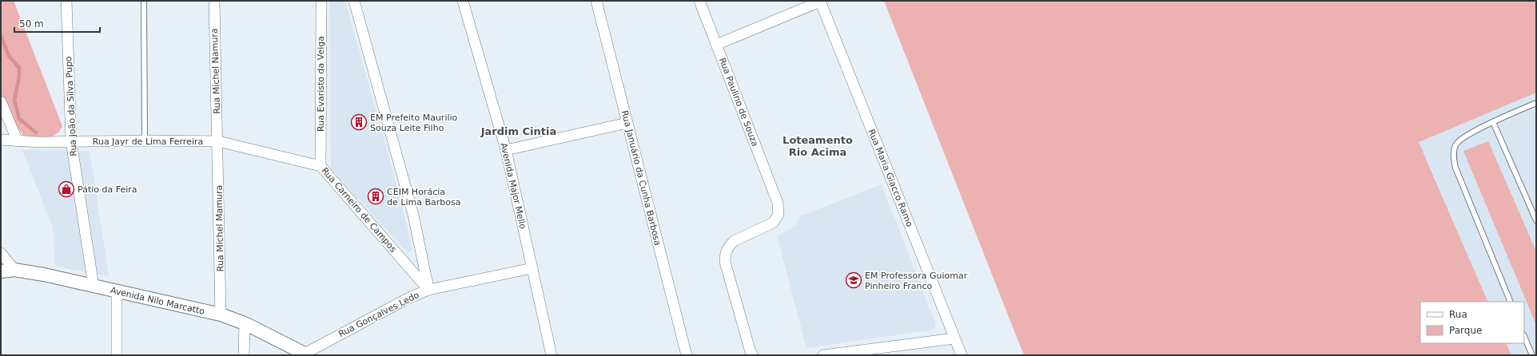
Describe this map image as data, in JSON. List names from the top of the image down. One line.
{"streets":{"street":["Rua Michel Namura","Rua Evaristo da Veiga","Rua Paulino de Souza","Rua João da Silva Pupo","Rua Jayr de Lima Ferreira","Rua Januário da Cunha Barbosa","Rua Maria Giacco Ramo","Avenida Major Mello","Rua Carneiro de Campos","Rua Michel Mamura","Avenida Nilo Marcatto","Rua Gonçalves Ledo"]},"crossings":[["Rua Michel Namura","Rua Jayr de Lima Ferreira"],["Rua Michel Namura","Rua Carneiro de Campos"],["Rua Michel Namura","Rua Michel Mamura"],["Rua Evaristo da Veiga","Rua Carneiro de Campos"],["Rua João da Silva Pupo","Rua Jayr de Lima Ferreira"],["Rua João da Silva Pupo","Avenida Nilo Marcatto"],["Rua Jayr de Lima Ferreira","Rua Carneiro de Campos"],["Rua Jayr de Lima Ferreira","Rua Michel Mamura"],["Avenida Major Mello","Rua Gonçalves Ledo"],["Rua Carneiro de Campos","Rua Michel Mamura"],["Rua Carneiro de Campos","Rua Gonçalves Ledo"],["Rua Michel Mamura","Avenida Nilo Marcatto"],["Avenida Nilo Marcatto","Rua Gonçalves Ledo"]],"districts":["Jardim Cintia","Loteamento Rio Acima"],"places":{"building":["EM Prefeito Maurilio Souza Leite Filho","CEIM Horácia de Lima Barbosa"],"shop":["Pátio da Feira"],"school or university":["EM Professora Guiomar Pinheiro Franco"]},"legend":["Rua","Parque"],"scale_bar":"50 m"}
